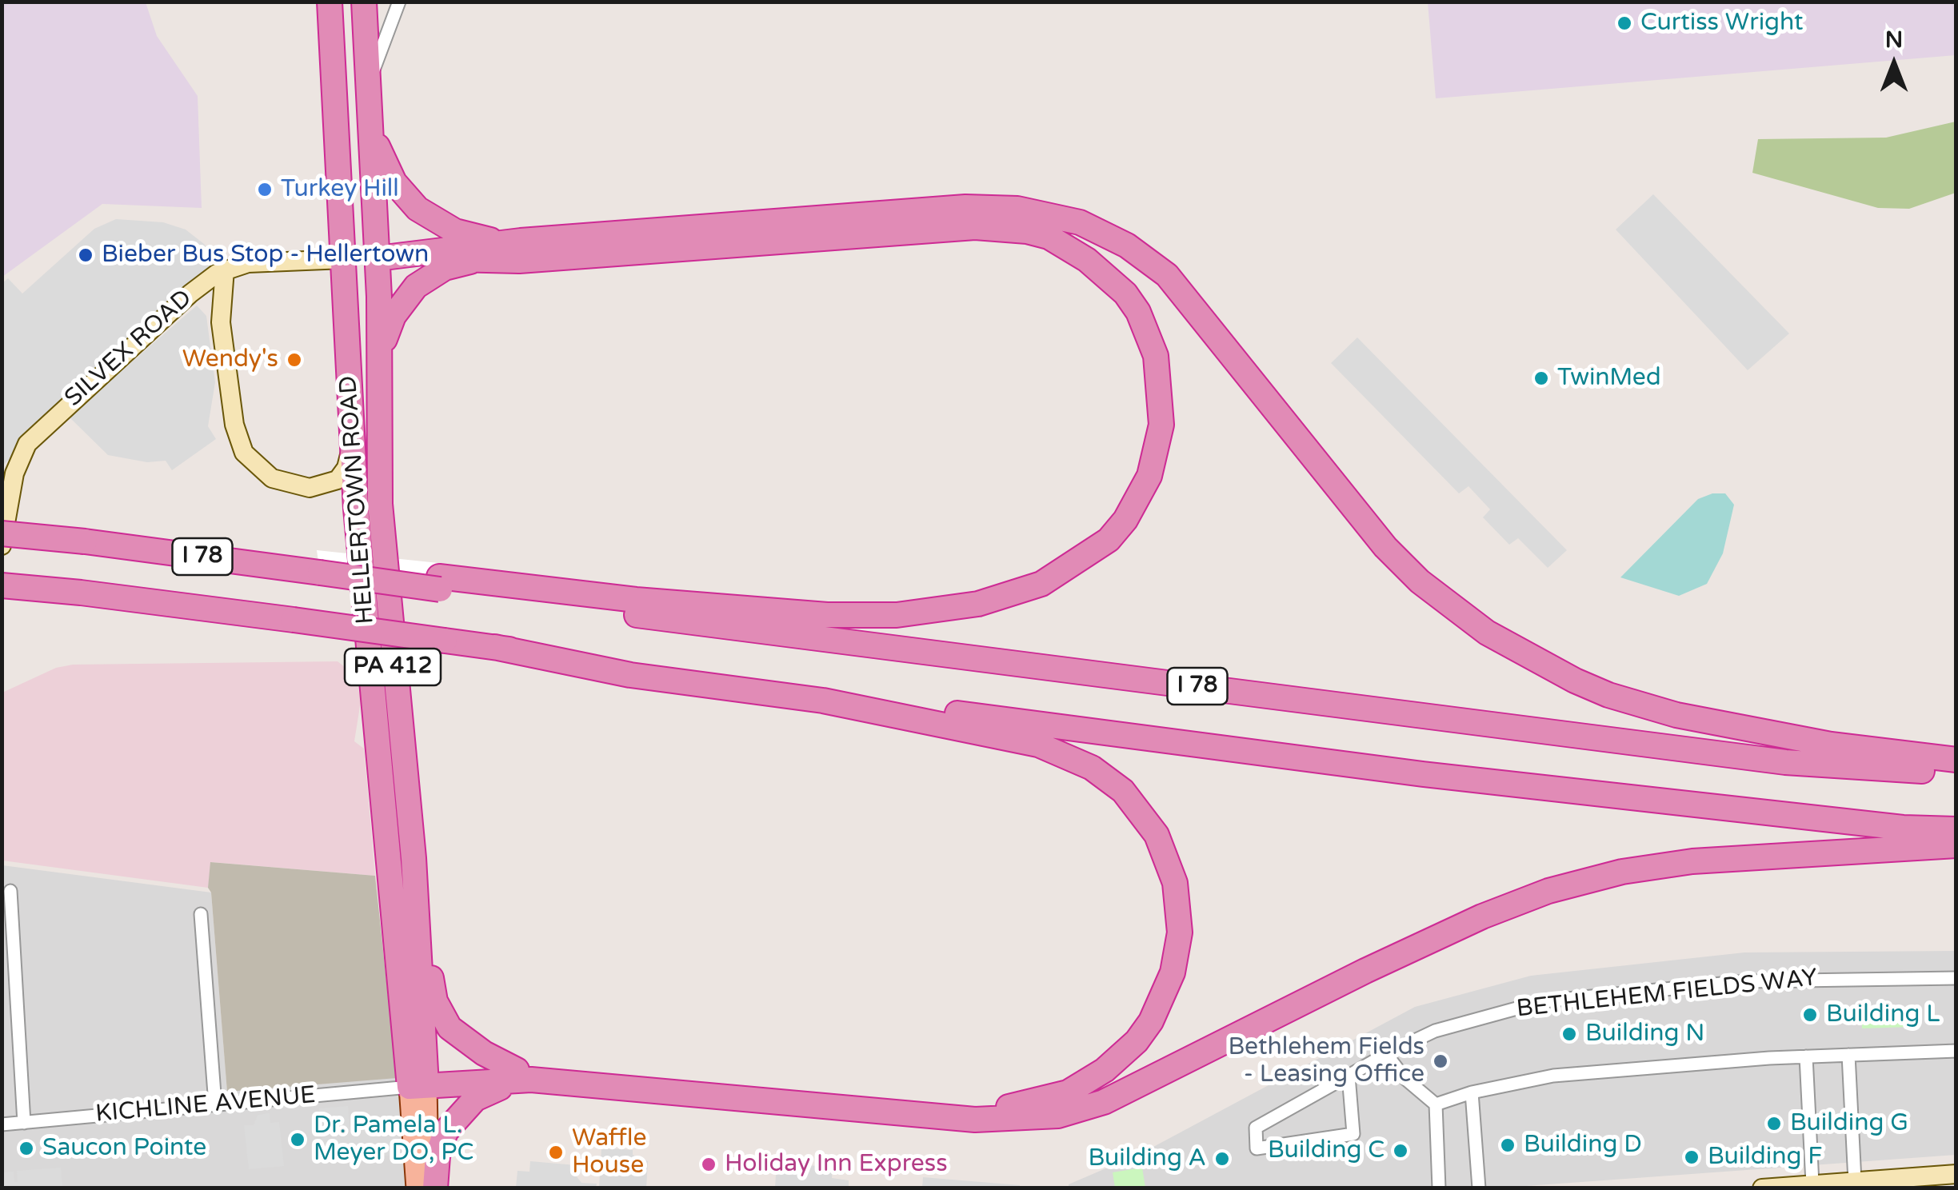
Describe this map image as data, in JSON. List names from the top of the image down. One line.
{"streets":{"highway":["HELLERTOWN ROAD","I 78","PA 412"],"street":["SILVEX ROAD","BETHLEHEM FIELDS WAY","KICHLINE AVENUE"]},"crossings":[["SILVEX ROAD","HELLERTOWN ROAD"],["HELLERTOWN ROAD","KICHLINE AVENUE"]],"places":["Curtiss Wright","Turkey Hill","Bieber Bus Stop - Hellertown","Wendy's","TwinMed","Building L","Building N","Bethlehem Fields - Leasing Office","Building G","Dr. Pamela L. Meyer DO, PC","Building D","Saucon Pointe","Building C","Waffle House","Building F","Building A","Holiday Inn Express"],"north":"top"}
